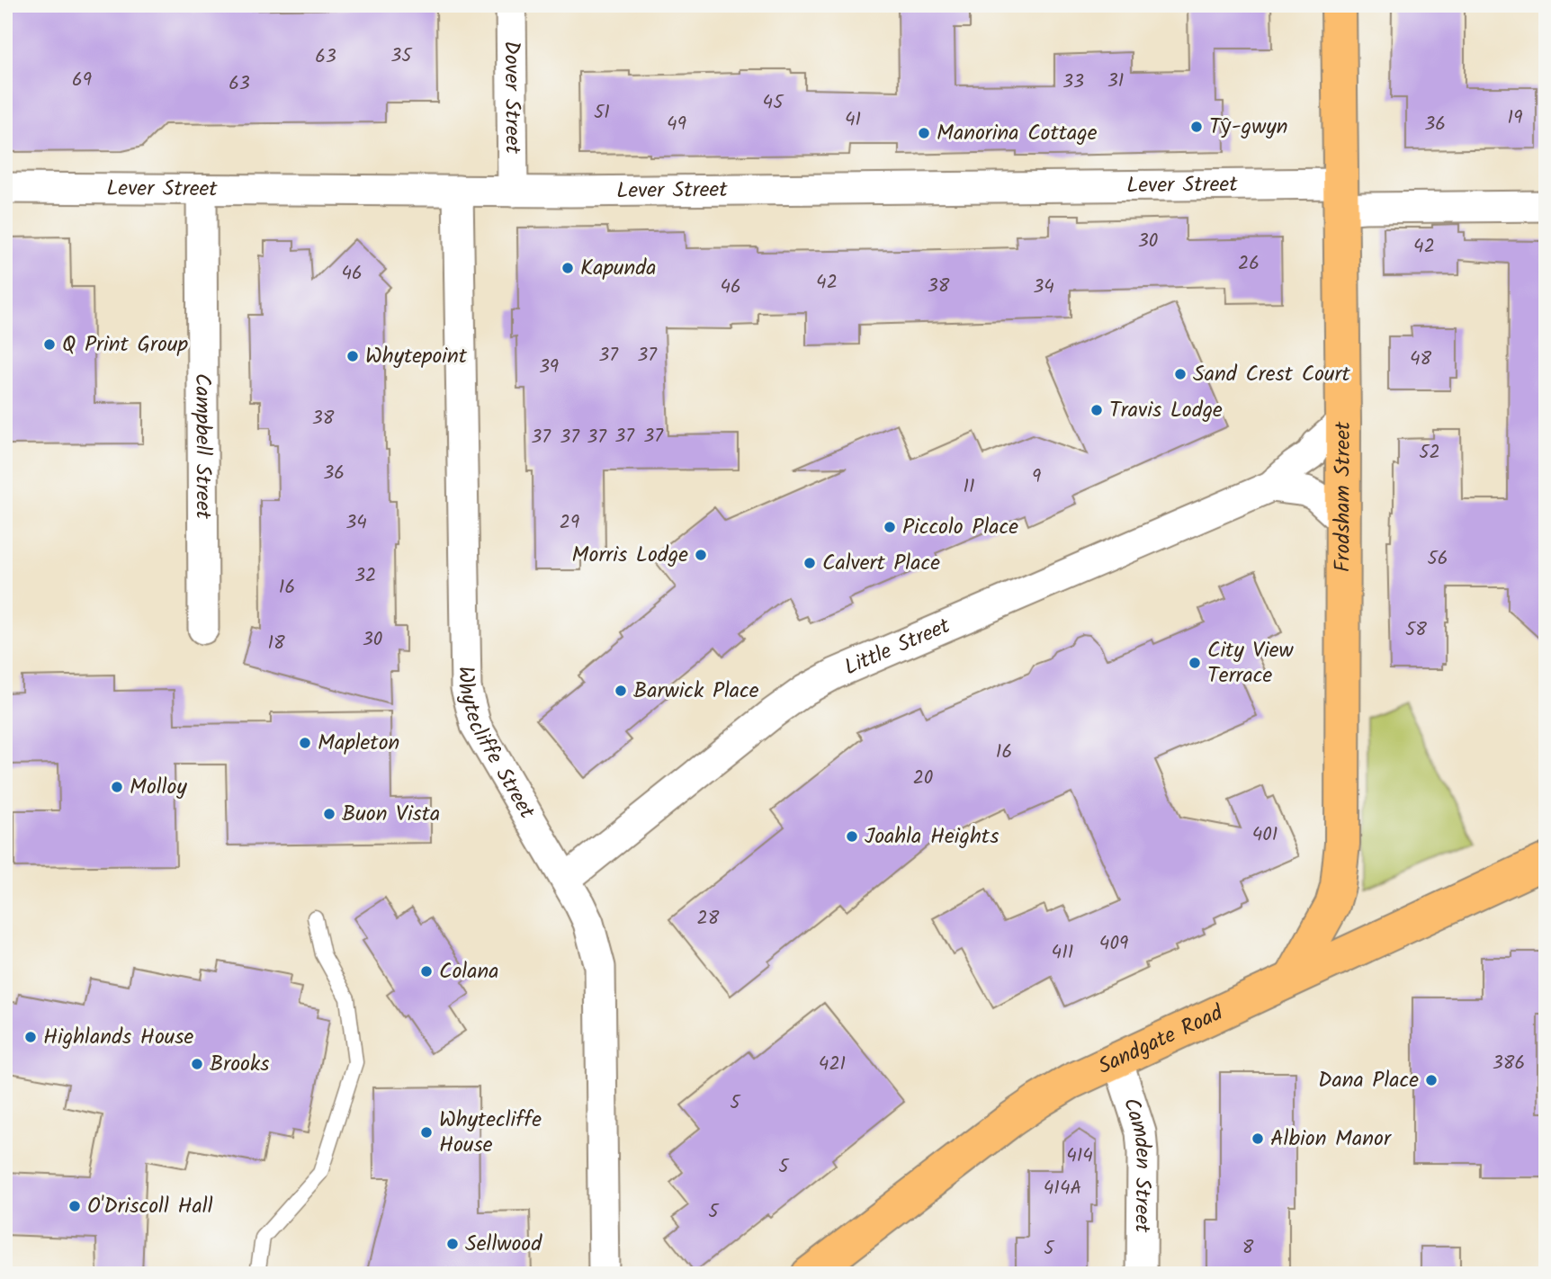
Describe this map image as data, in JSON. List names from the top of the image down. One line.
{"streets":{"highway":["Frodsham Street","Sandgate Road"],"street":["Dover Street","Lever Street","Campbell Street","Little Street","Whytecliffe Street","Camden Street"]},"crossings":[["Dover Street","Lever Street"],["Lever Street","Campbell Street"],["Lever Street","Frodsham Street"],["Lever Street","Whytecliffe Street"],["Frodsham Street","Little Street"],["Frodsham Street","Sandgate Road"],["Little Street","Whytecliffe Street"],["Sandgate Road","Camden Street"]],"places":["Tŷ-gwyn","Manorina Cottage","Kapunda","Q Print Group","Whytepoint","Sand Crest Court","Travis Lodge","Piccolo Place","Morris Lodge","Calvert Place","City View Terrace","Barwick Place","Mapleton","Molloy","Buon Vista","Joahla Heights","Colana","Highlands House","Brooks","Dana Place","Whytecliffe House","Albion Manor","O'Driscoll Hall","Sellwood"],"house_numbers":["35","63","69","31","33","63","45","51","19","41","49","36","30","42","26","46","42","38","46","34","37","37","48","39","38","37","37","37","37","37","52","36","9","11","34","29","56","32","16","58","30","18","16","20","401","28","409","411","386","421","5","414","5","414A","5","8","5"]}
